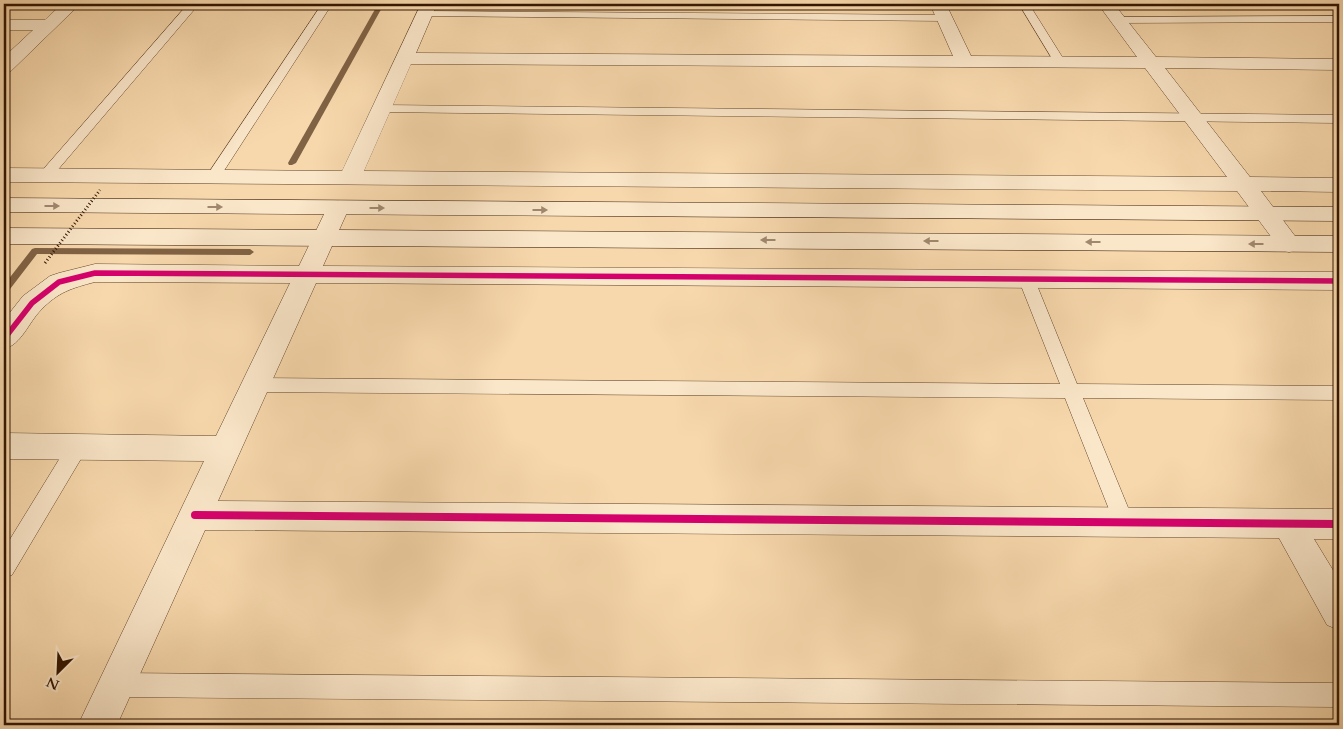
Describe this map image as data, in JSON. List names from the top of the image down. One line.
{"north":"bottom left"}
